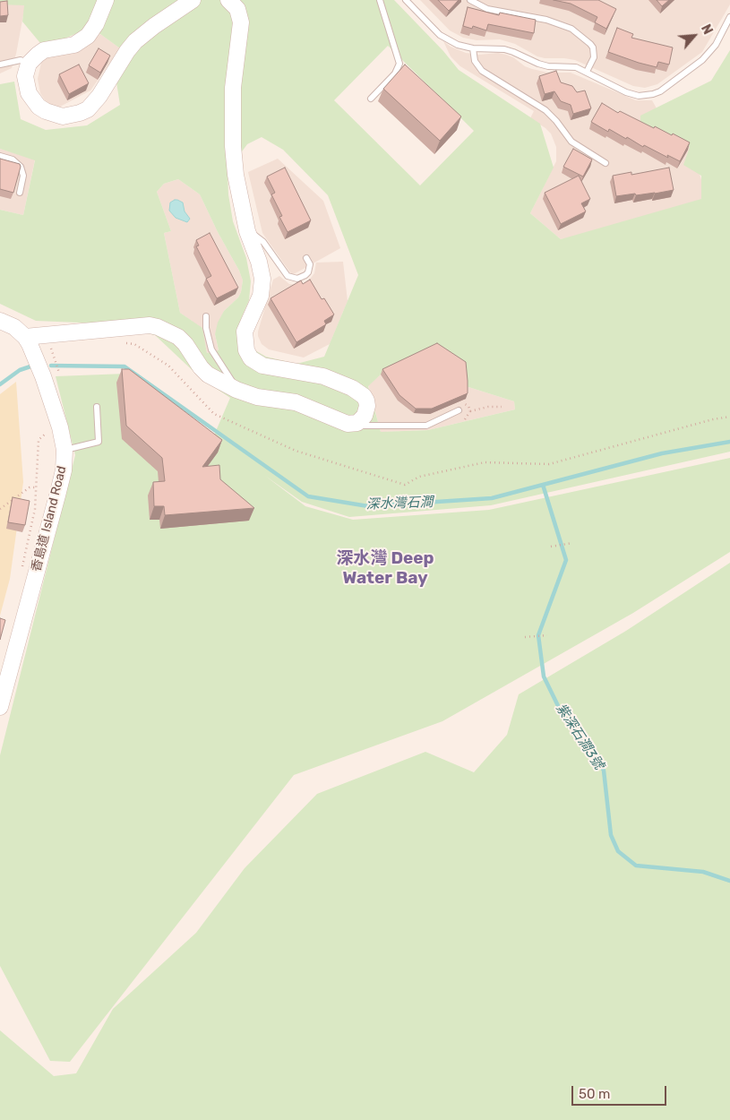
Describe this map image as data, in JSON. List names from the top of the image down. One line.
{"streets":{"street":["香島道 Island Road"]},"districts":["深水灣 Deep Water Bay"],"water":["深水灣石澗","紫深石澗3號"],"scale_bar":"50 m","north":"top right"}
